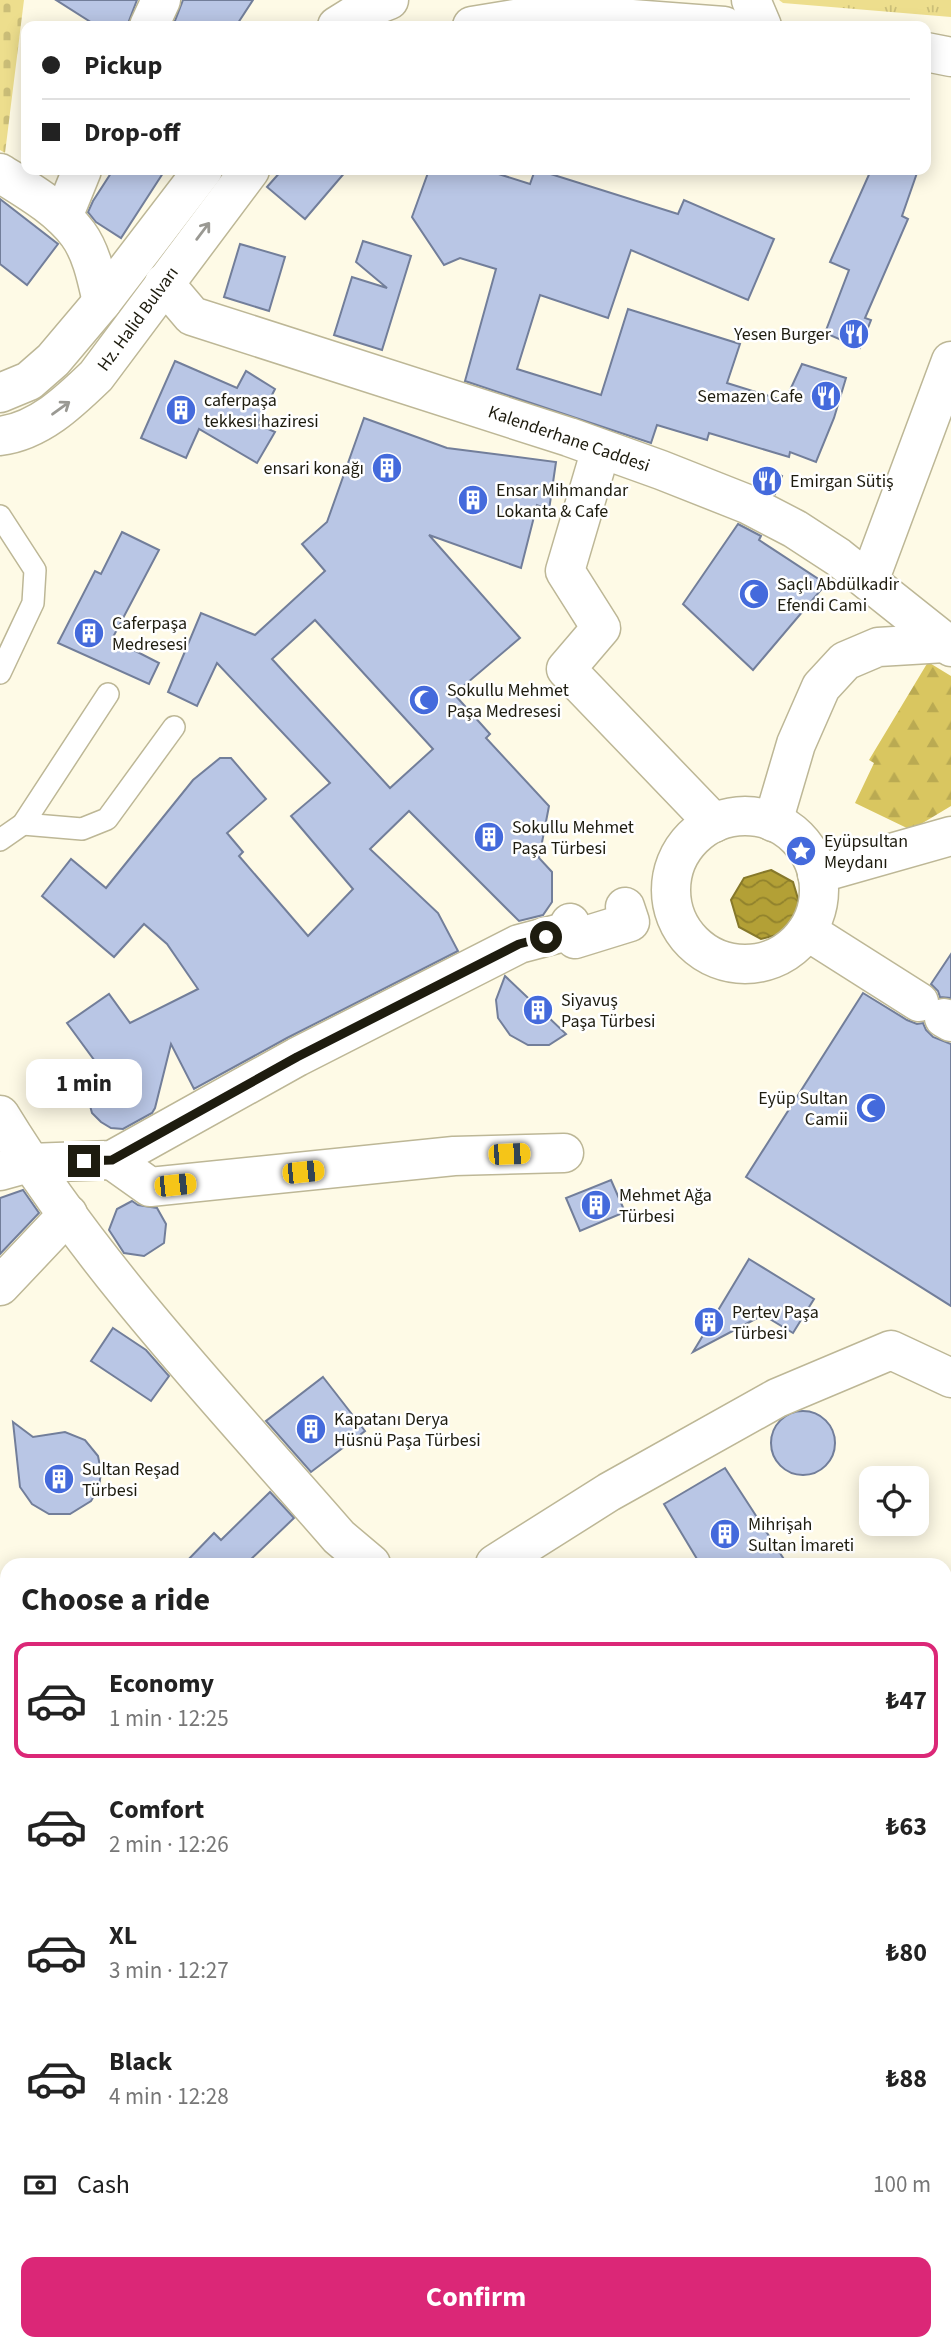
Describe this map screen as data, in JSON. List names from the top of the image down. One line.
{"streets":{"street":["Hz. Halid Bulvarı","Kalenderhane Caddesi"]},"crossings":[["Hz. Halid Bulvarı","Kalenderhane Caddesi"]],"places":{"restaurant":["Yesen Burger","Semazen Cafe","Emirgan Sütiş"],"building":["caferpaşa tekkesi haziresi","ensari konağı","Ensar Mihmandar Lokanta & Cafe","Caferpaşa Medresesi","Sokullu Mehmet Paşa Türbesi","Siyavuş Paşa Türbesi","Mehmet Ağa Türbesi","Pertev Paşa Türbesi","Kapatanı Derya Hüsnü Paşa Türbesi","Sultan Reşad Türbesi","Mihrişah Sultan İmareti"],"mosque":["Saçlı Abdülkadir Efendi Cami","Sokullu Mehmet Paşa Medresesi","Eyüp Sultan Camii"],"place":["Eyüpsultan Meydanı"]},"page":{"banner":["Pickup","Drop-off"],"bubble":"1 min","heading":"Choose a ride","list":[{"name":"Economy","note":"1 min · 12:25","value":"₺47"},{"name":"Comfort","note":"2 min · 12:26","value":"₺63"},{"name":"XL","note":"3 min · 12:27","value":"₺80"},{"name":"Black","note":"4 min · 12:28","value":"₺88"}],"pay":["Cash","100 m"],"buttons":"Confirm"}}
